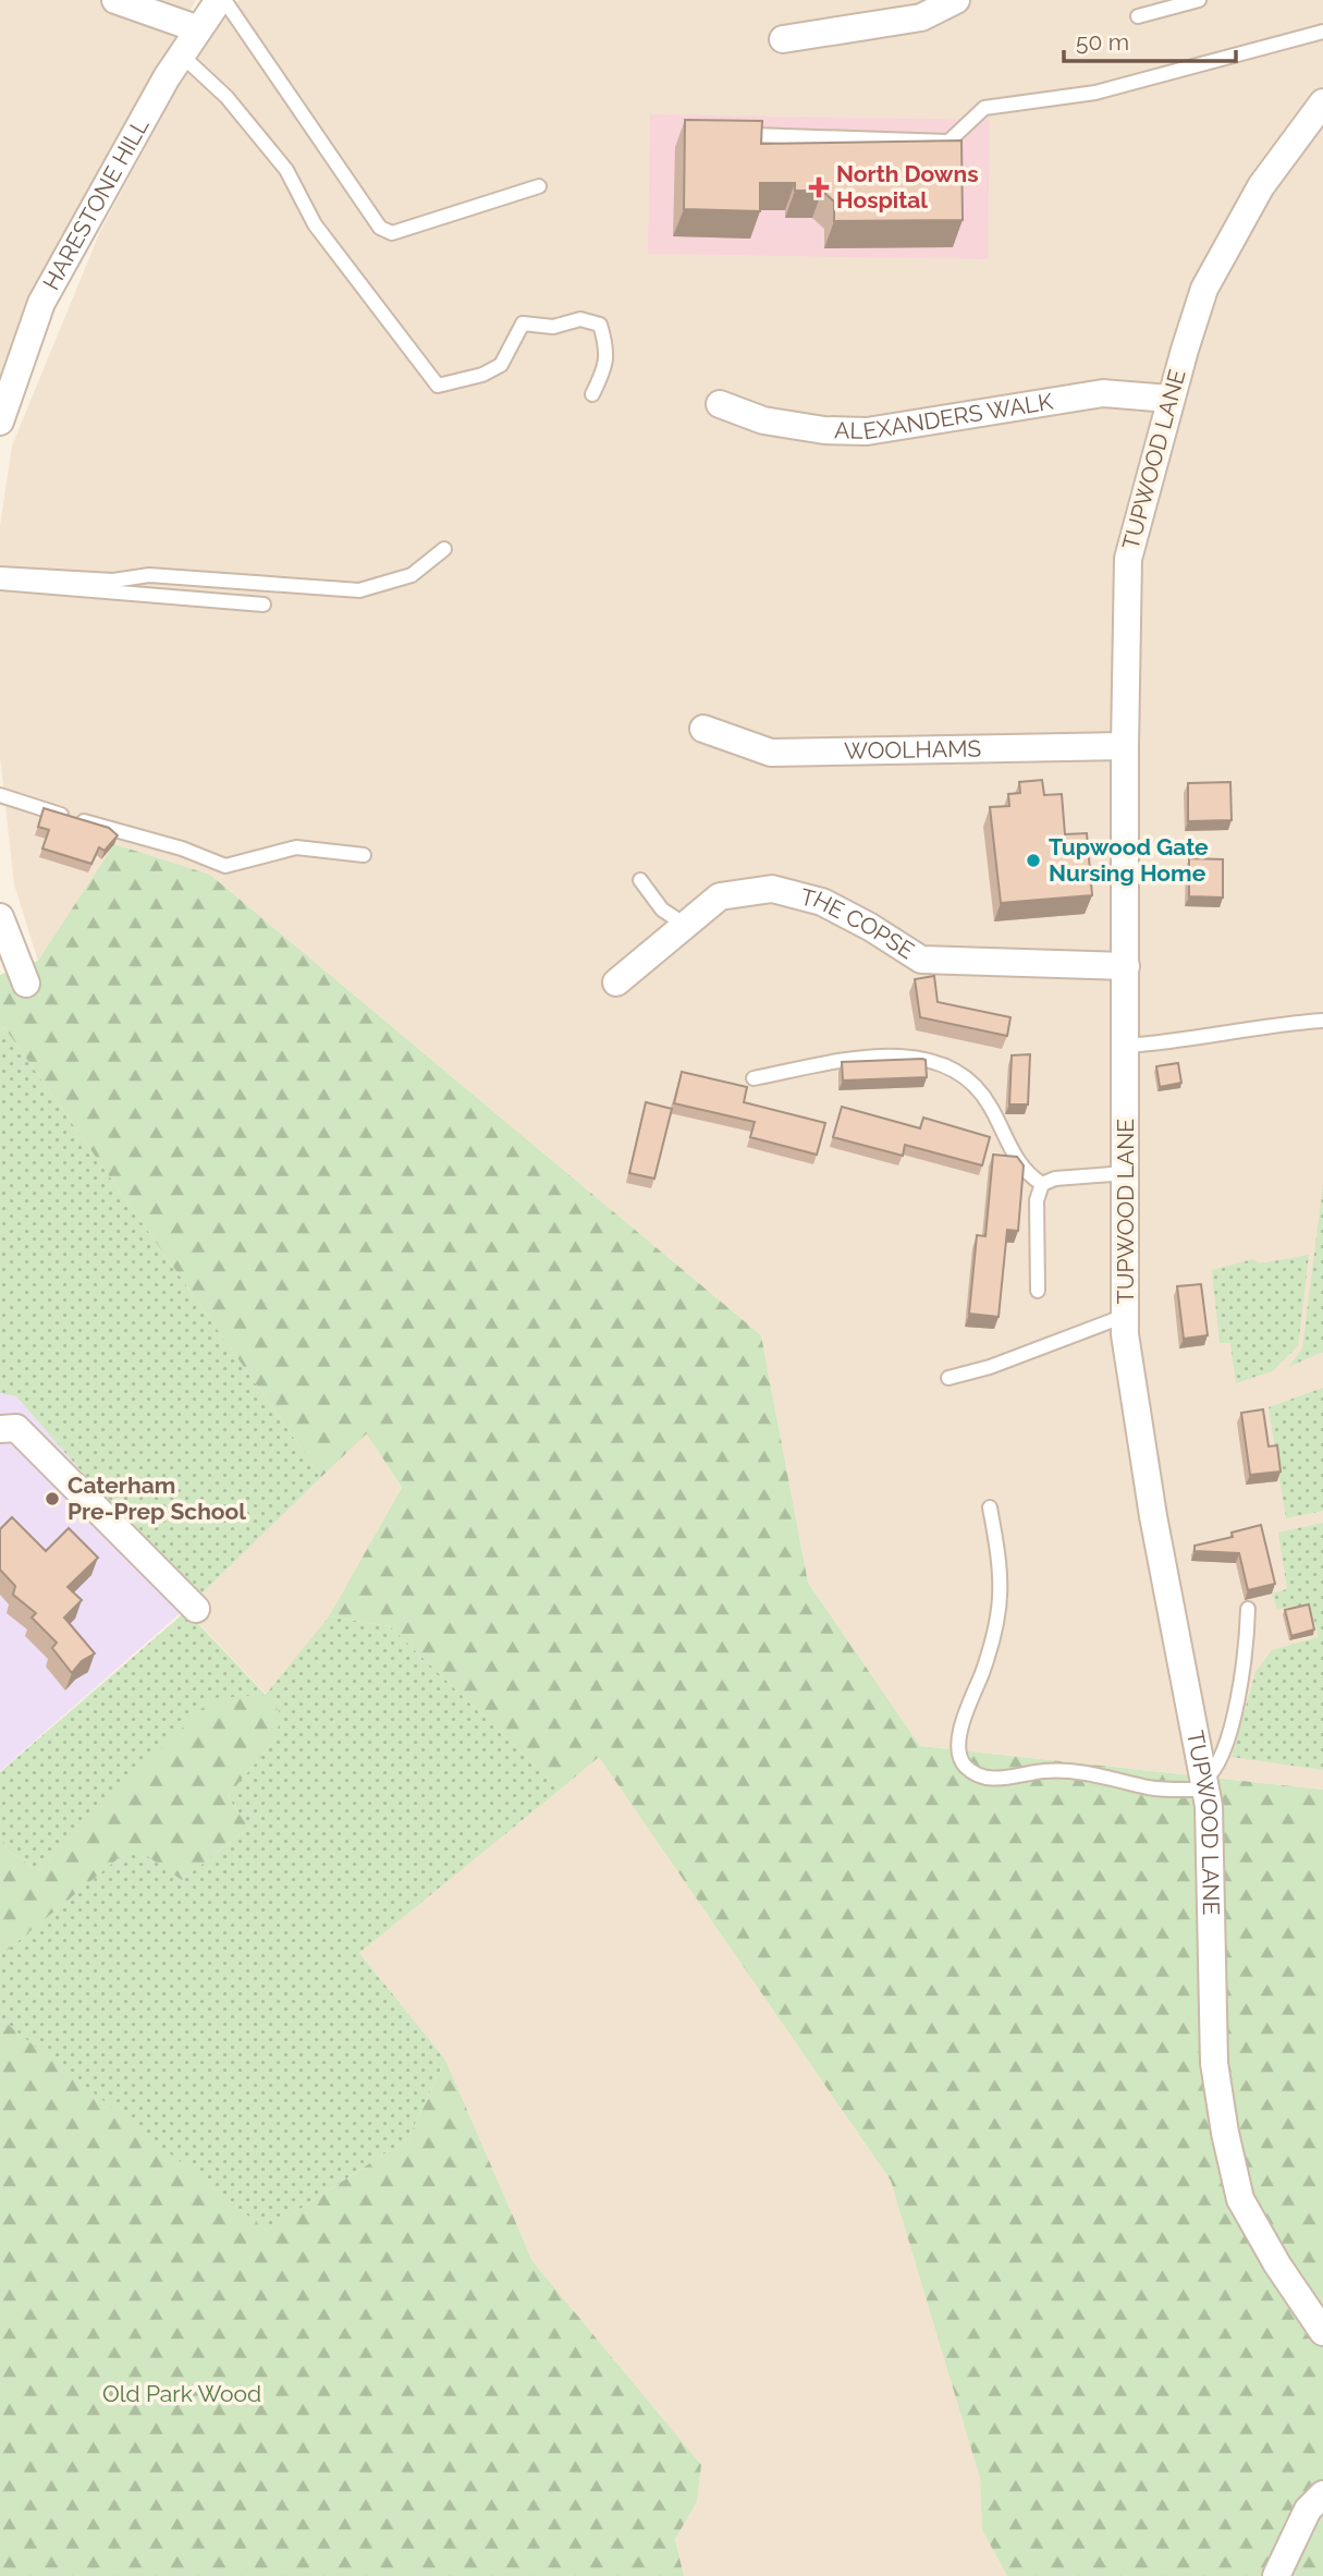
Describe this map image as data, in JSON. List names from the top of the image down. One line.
{"streets":{"street":["HARESTONE HILL","ALEXANDERS WALK","TUPWOOD LANE","WOOLHAMS","THE COPSE"]},"crossings":[["ALEXANDERS WALK","TUPWOOD LANE"],["TUPWOOD LANE","WOOLHAMS"],["TUPWOOD LANE","THE COPSE"]],"parks":["Old Park Wood"],"places":{"health":["North Downs Hospital"],"other":["Tupwood Gate Nursing Home","Caterham Pre-Prep School"]},"scale_bar":"50 m"}
